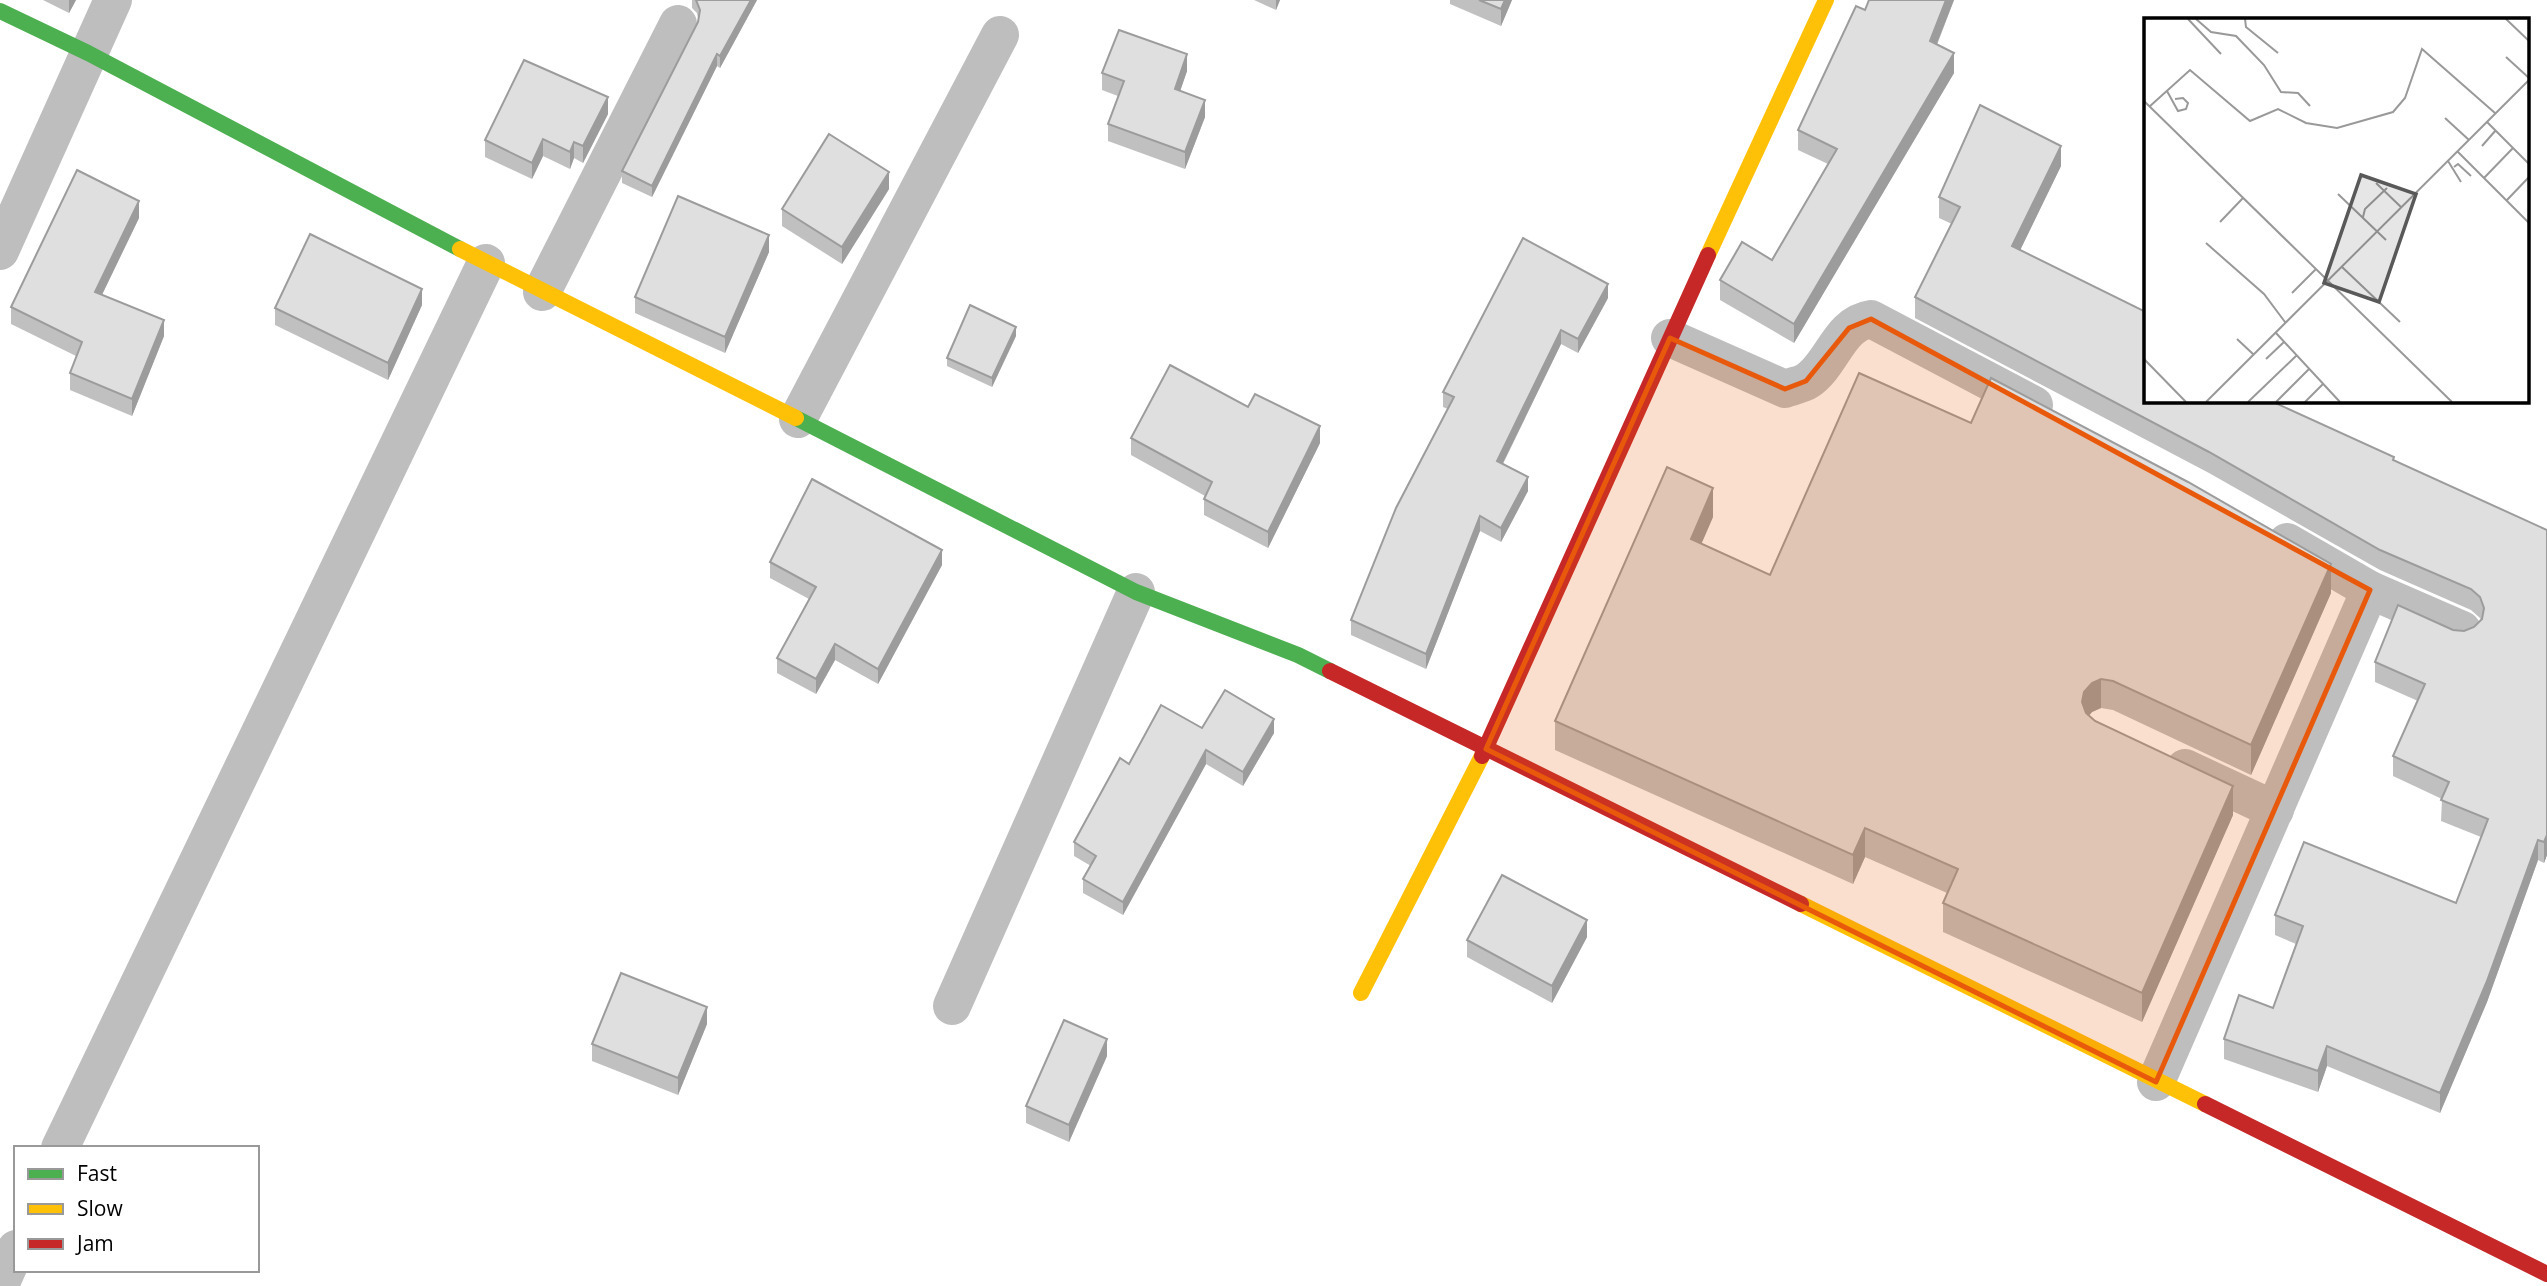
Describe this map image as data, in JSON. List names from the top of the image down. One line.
{"legend":["Fast","Slow","Jam"]}
